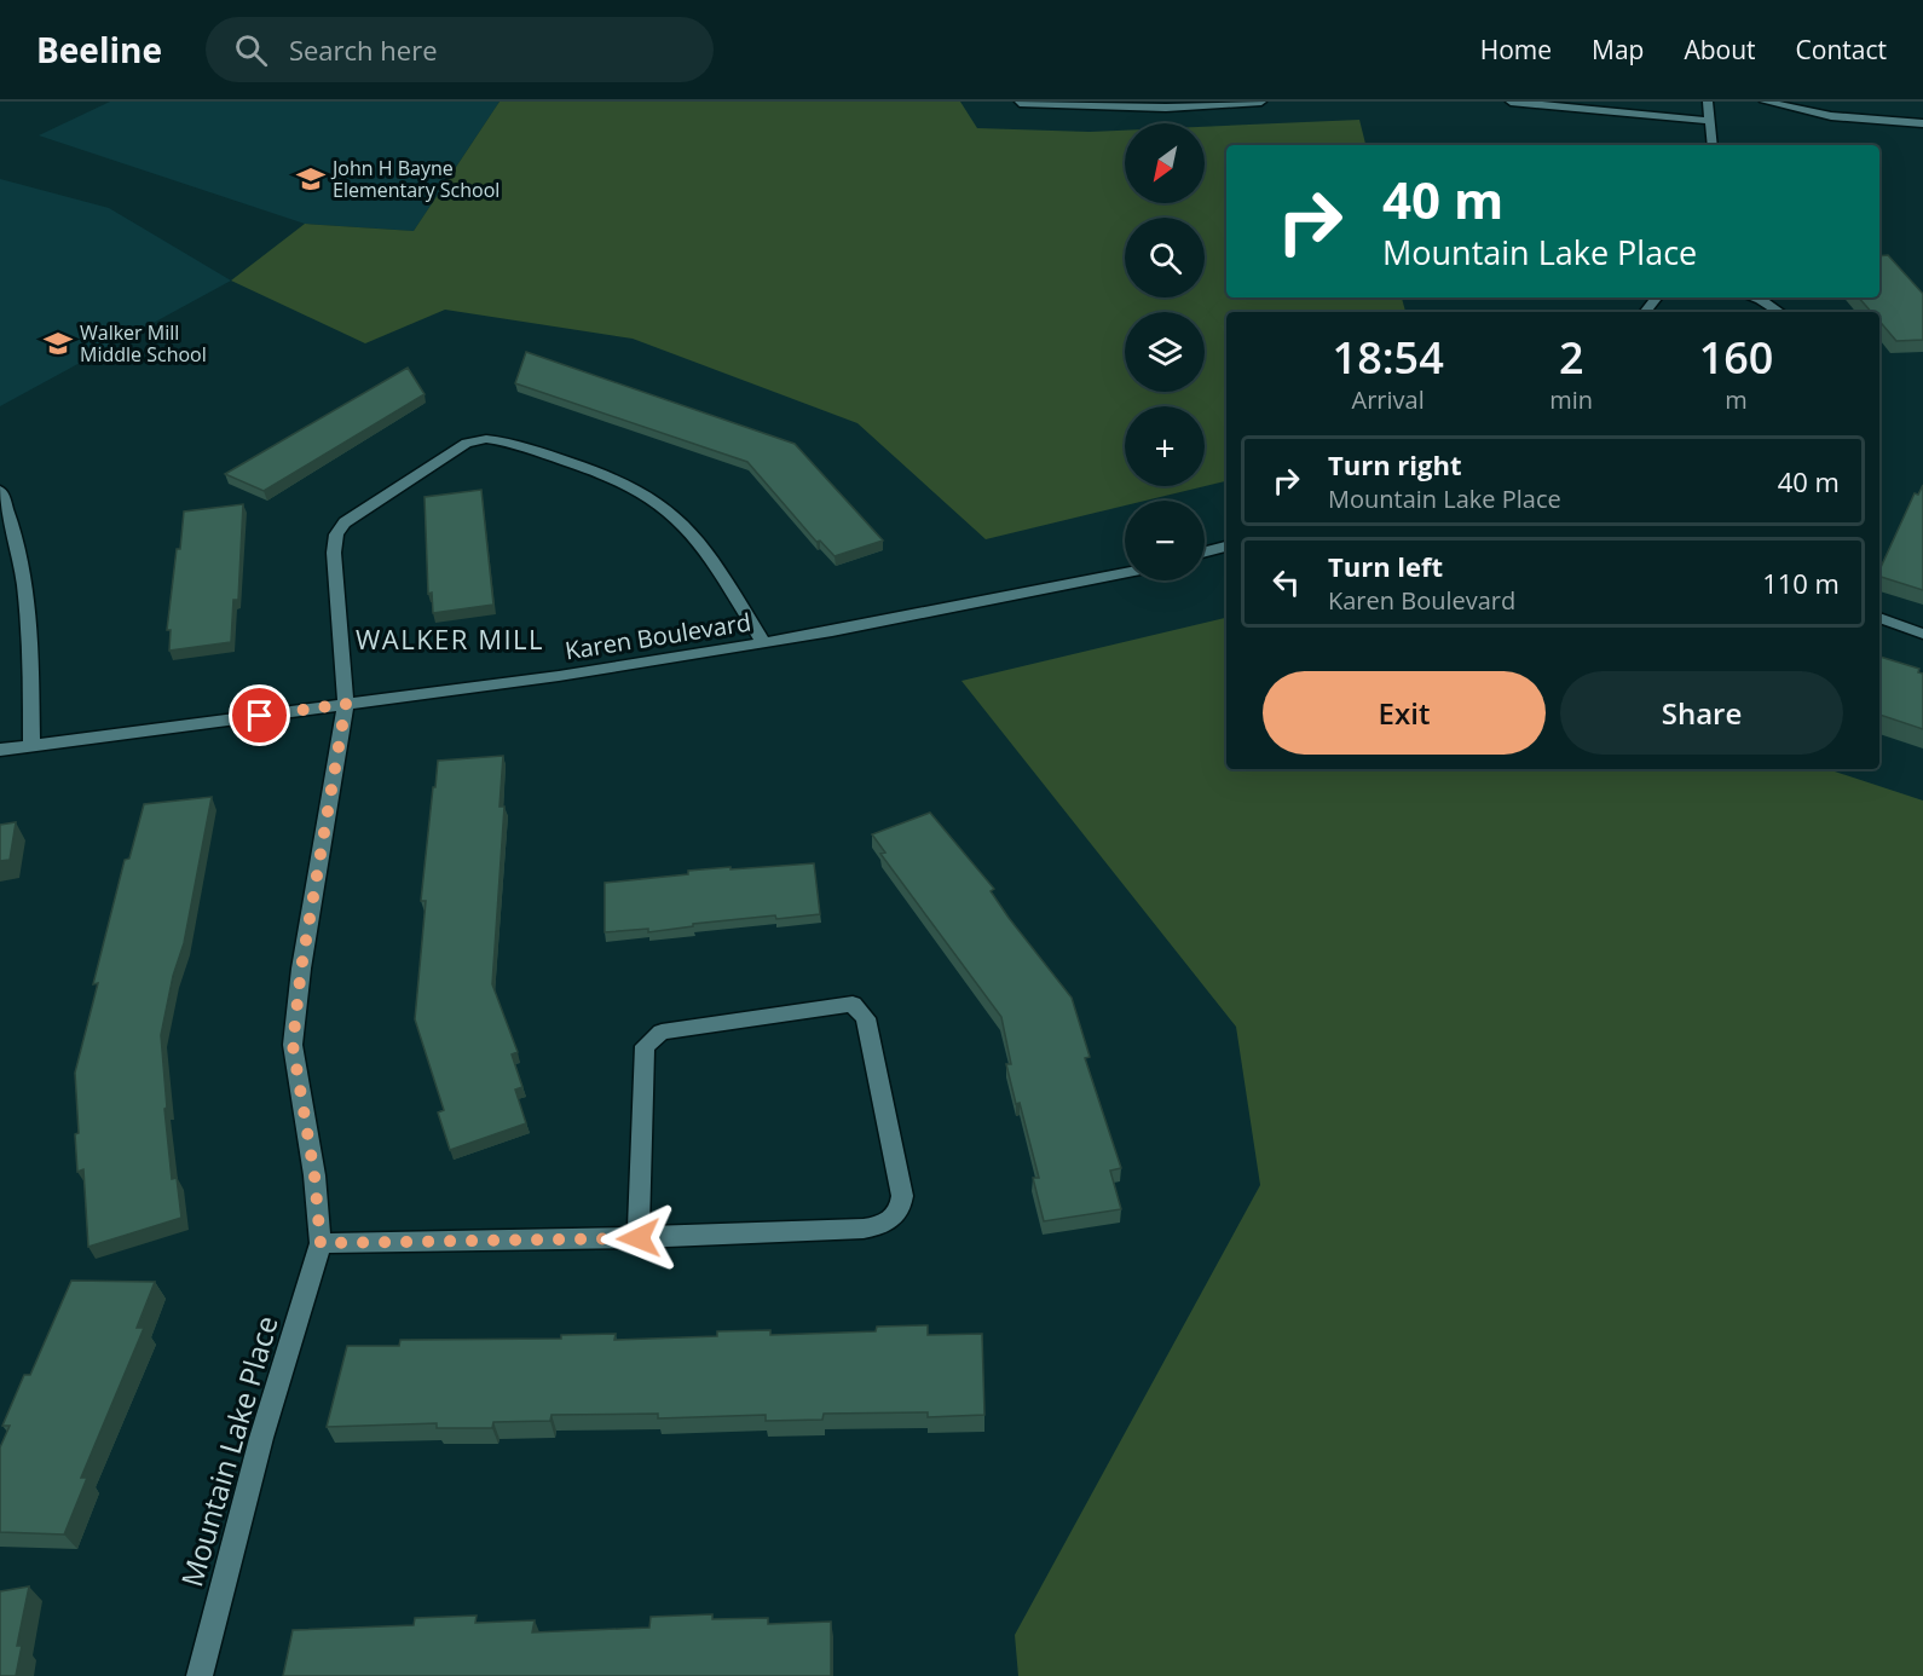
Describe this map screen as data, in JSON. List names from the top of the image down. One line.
{"streets":{"street":["Karen Boulevard","Mountain Lake Place"]},"crossings":[["Karen Boulevard","Mountain Lake Place"]],"districts":["WALKER MILL"],"places":{"school or university":["John H Bayne Elementary School","Walker Mill Middle School"]},"north":"bottom left","page":{"header":"Beeline","search":"Search here","nav":["Home","Map","About","Contact"],"map_buttons":["+","−"],"turn":["40 m","Mountain Lake Place"],"eta":["18:54","Arrival","2","min","160","m"],"list":[{"name":"Turn right","note":"Mountain Lake Place","value":"40 m"},{"name":"Turn left","note":"Karen Boulevard","value":"110 m"}],"buttons":["Exit","Share"]}}
